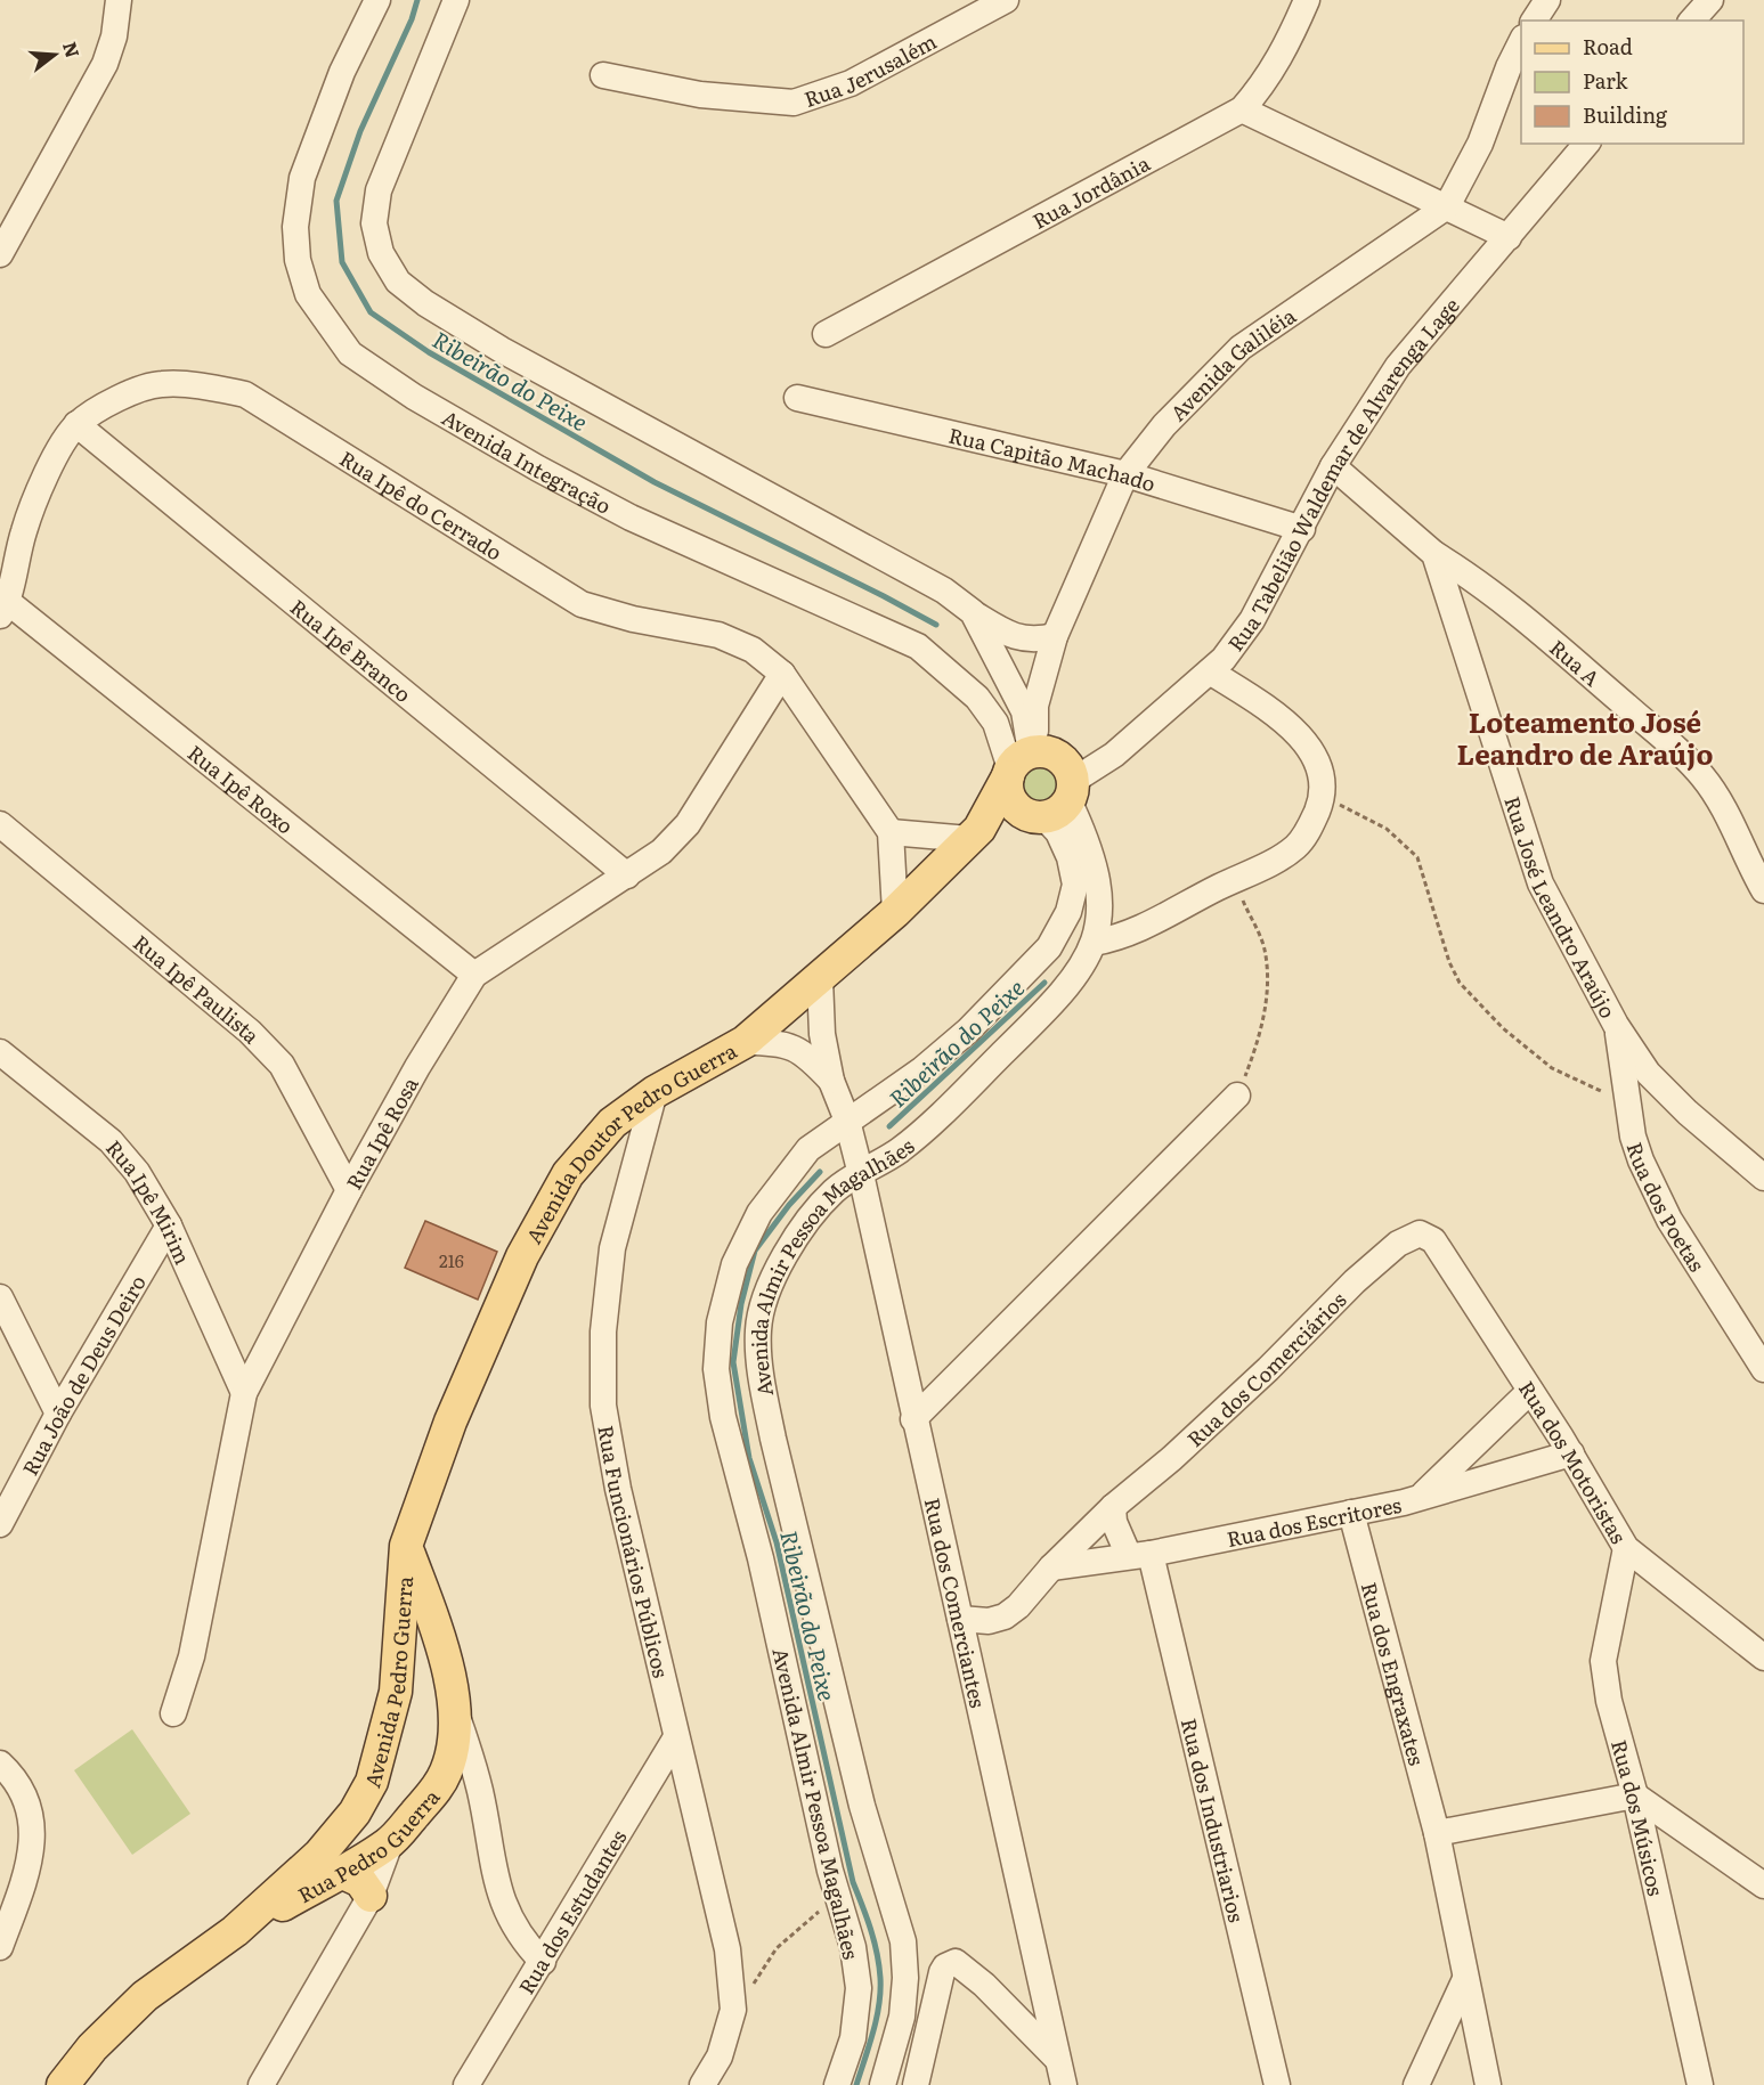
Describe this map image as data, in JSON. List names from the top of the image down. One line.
{"streets":{"main road":["Avenida Doutor Pedro Guerra","Avenida Pedro Guerra","Rua Pedro Guerra"],"street":["Rua Jerusalém","Rua Jordânia","Avenida Galiléia","Rua Capitão Machado","Avenida Integração","Rua Tabelião Waldemar de Alvarenga Lage","Rua Ipê do Cerrado","Rua Ipê Branco","Rua A","Rua Ipê Roxo","Rua José Leandro Araújo","Rua Ipê Paulista","Rua Ipê Rosa","Rua Ipê Mirim","Rua dos Poetas","Avenida Almir Pessoa Magalhães","Rua dos Comerciários","Rua João de Deus Deiro","Rua dos Motoristas","Rua dos Escritores","Rua Funcionários Públicos","Rua dos Comerciantes","Rua dos Engraxates","Rua dos Músicos","Rua dos Industriarios","Rua dos Estudantes"]},"crossings":[["Avenida Galiléia","Rua Capitão Machado"],["Avenida Galiléia","Avenida Integração"],["Avenida Galiléia","Avenida Doutor Pedro Guerra"],["Rua Capitão Machado","Rua Tabelião Waldemar de Alvarenga Lage"],["Avenida Integração","Avenida Doutor Pedro Guerra"],["Rua Tabelião Waldemar de Alvarenga Lage","Avenida Doutor Pedro Guerra"],["Rua Tabelião Waldemar de Alvarenga Lage","Avenida Almir Pessoa Magalhães"],["Rua Ipê do Cerrado","Rua Ipê Branco"],["Rua Ipê do Cerrado","Rua Ipê Roxo"],["Rua Ipê do Cerrado","Rua Ipê Rosa"],["Rua Ipê Branco","Rua Ipê Rosa"],["Rua A","Rua José Leandro Araújo"],["Rua Ipê Roxo","Rua Ipê Rosa"],["Rua José Leandro Araújo","Rua dos Poetas"],["Rua Ipê Paulista","Rua Ipê Rosa"],["Rua Ipê Rosa","Rua Ipê Mirim"],["Avenida Doutor Pedro Guerra","Avenida Almir Pessoa Magalhães"],["Avenida Doutor Pedro Guerra","Rua Funcionários Públicos"],["Avenida Doutor Pedro Guerra","Avenida Pedro Guerra"],["Avenida Doutor Pedro Guerra","Rua Pedro Guerra"],["Rua Ipê Mirim","Rua João de Deus Deiro"],["Avenida Almir Pessoa Magalhães","Rua dos Comerciantes"],["Rua dos Comerciários","Rua dos Motoristas"],["Rua dos Comerciários","Rua dos Escritores"],["Rua dos Comerciários","Rua dos Comerciantes"],["Rua dos Motoristas","Rua dos Escritores"],["Rua dos Motoristas","Rua dos Músicos"],["Rua dos Escritores","Rua dos Engraxates"],["Rua dos Escritores","Rua dos Industriarios"],["Rua Funcionários Públicos","Rua dos Estudantes"],["Avenida Pedro Guerra","Rua Pedro Guerra"]],"districts":["Loteamento José Leandro de Araújo"],"water":["Ribeirão do Peixe"],"house_numbers":["216"],"legend":["Road","Park","Building"],"north":"right"}
